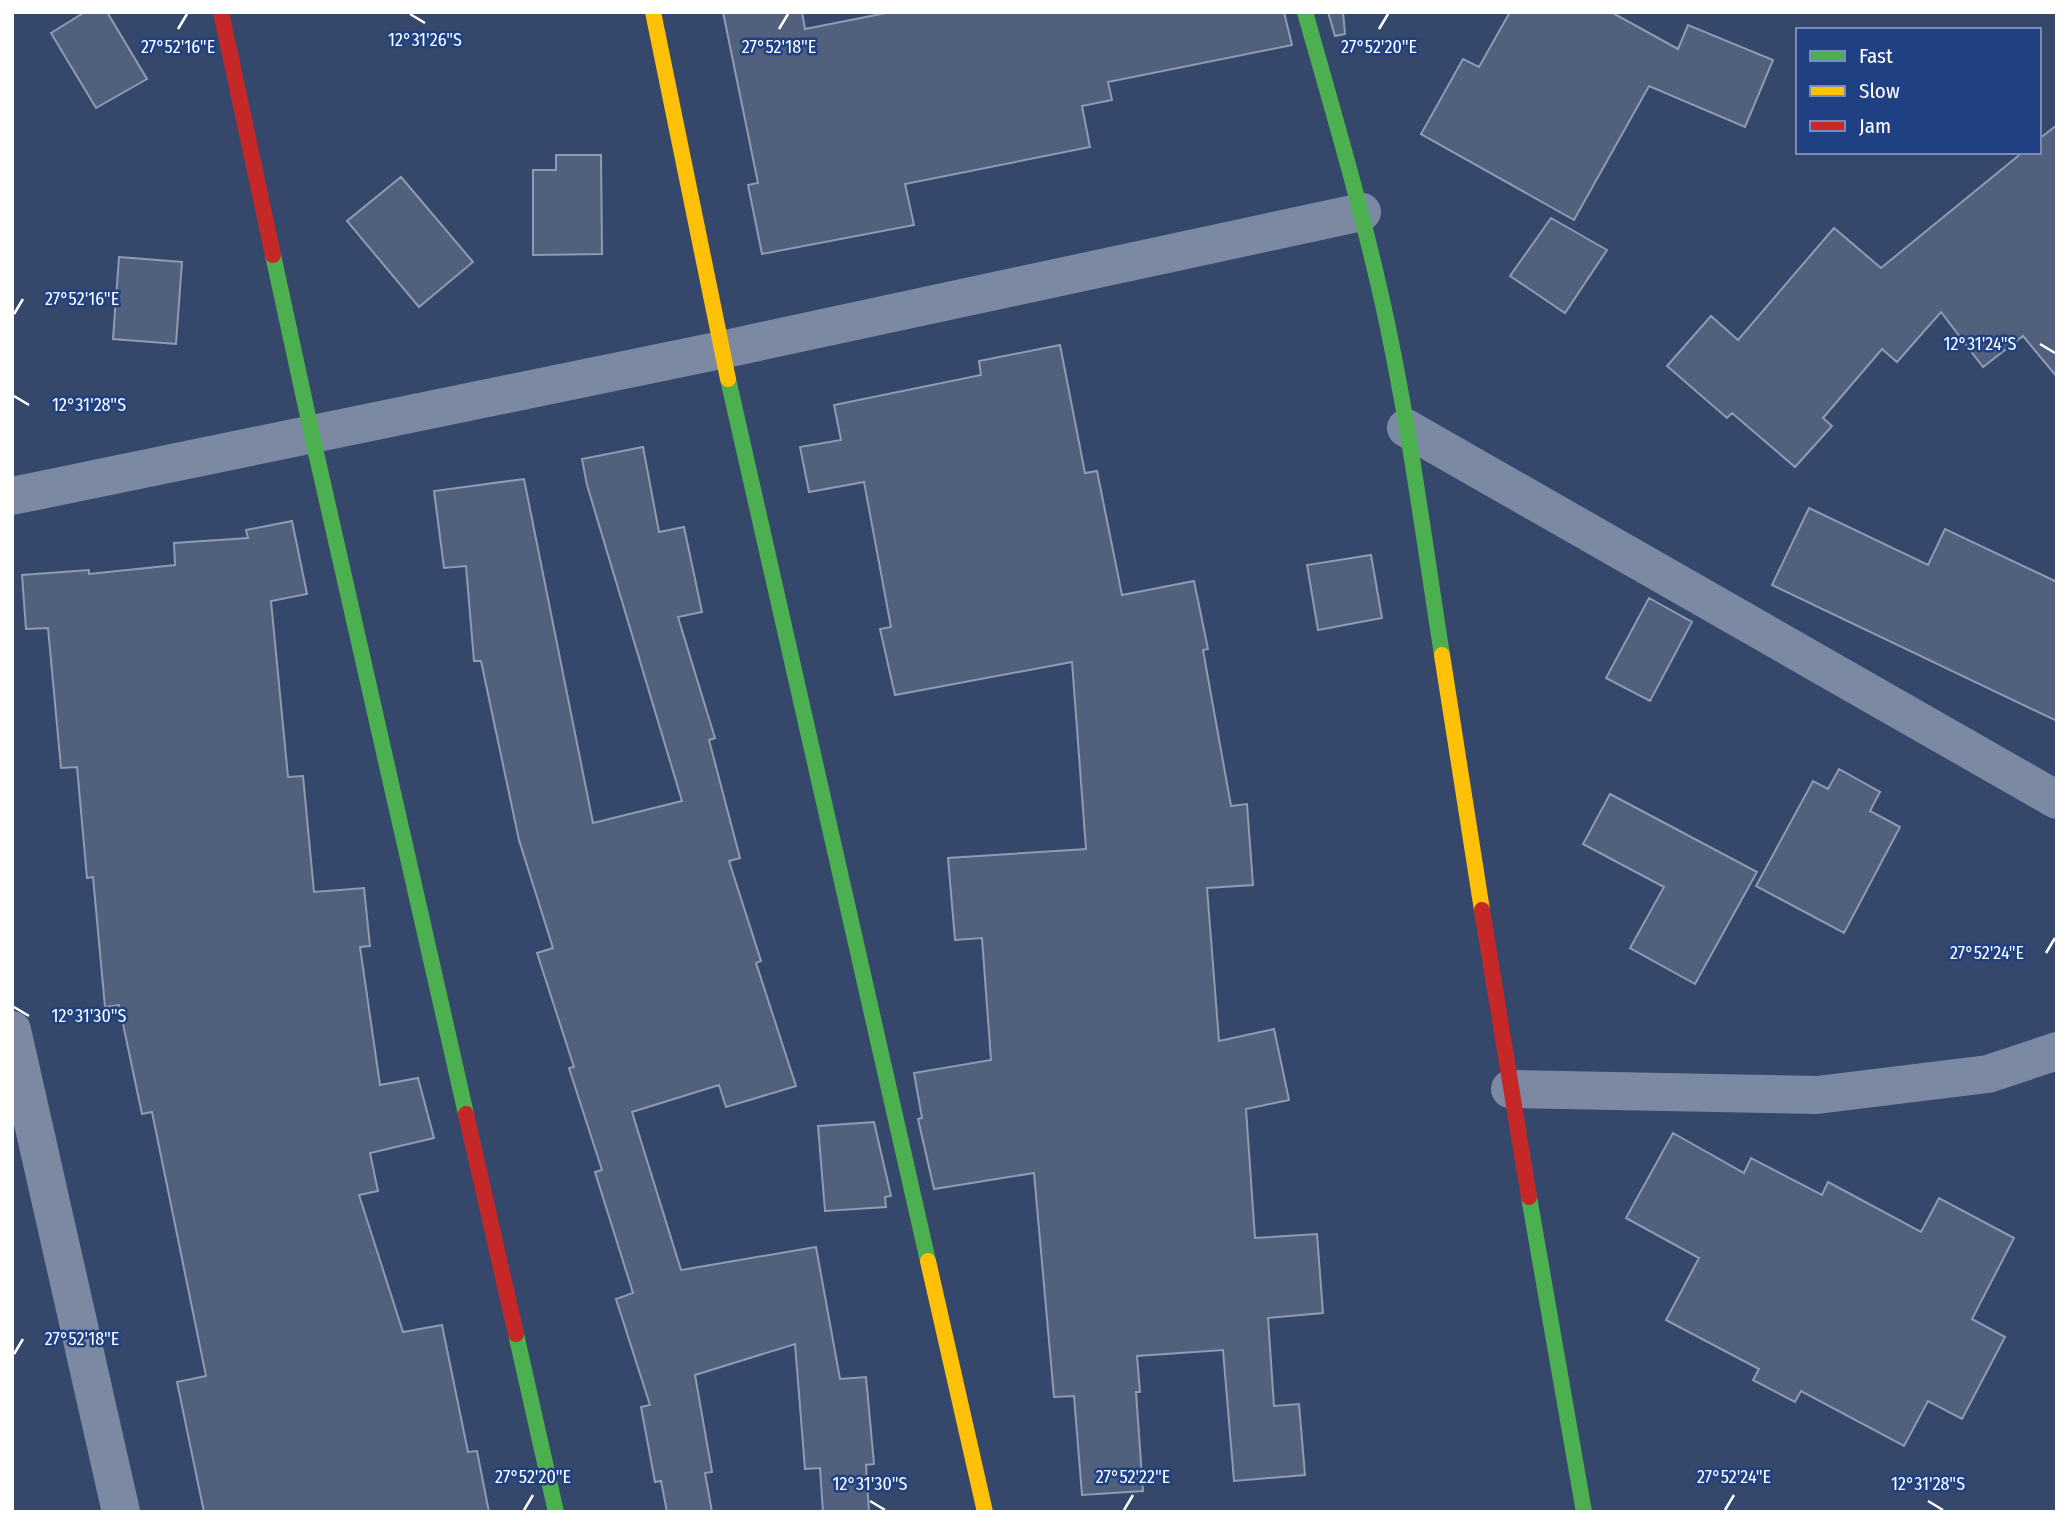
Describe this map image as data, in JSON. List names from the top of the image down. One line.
{"legend":["Fast","Slow","Jam"],"coordinates":["12°31'26\"S","27°52'16\"E","27°52'18\"E","27°52'20\"E","12°31'24\"S","12°31'28\"S","27°52'24\"E","12°31'30\"S","27°52'22\"E"]}
